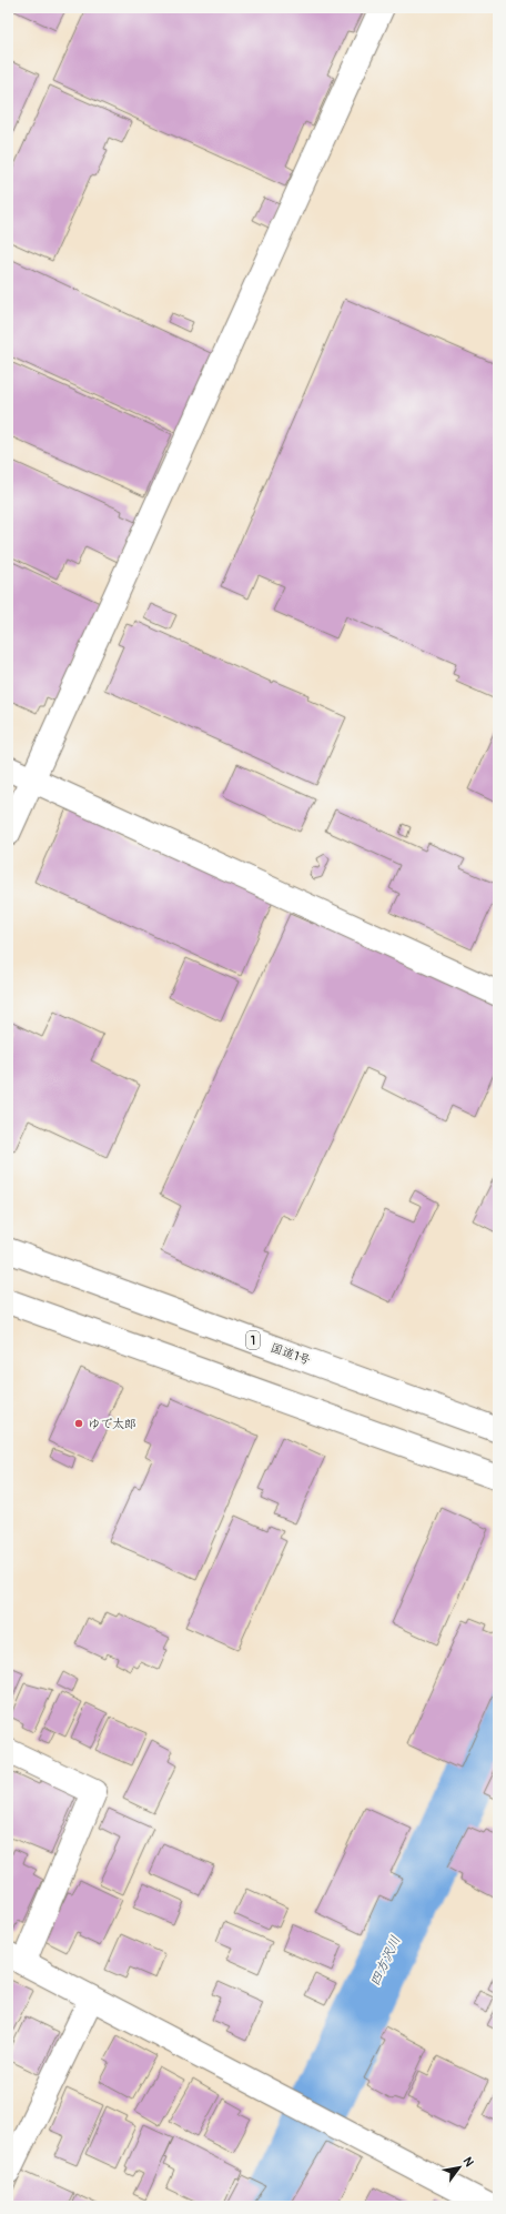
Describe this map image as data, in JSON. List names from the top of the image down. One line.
{"streets":{"main road":["1","国道1号"]},"water":["四方沢川"],"places":["ゆで太郎"],"north":"top right"}
